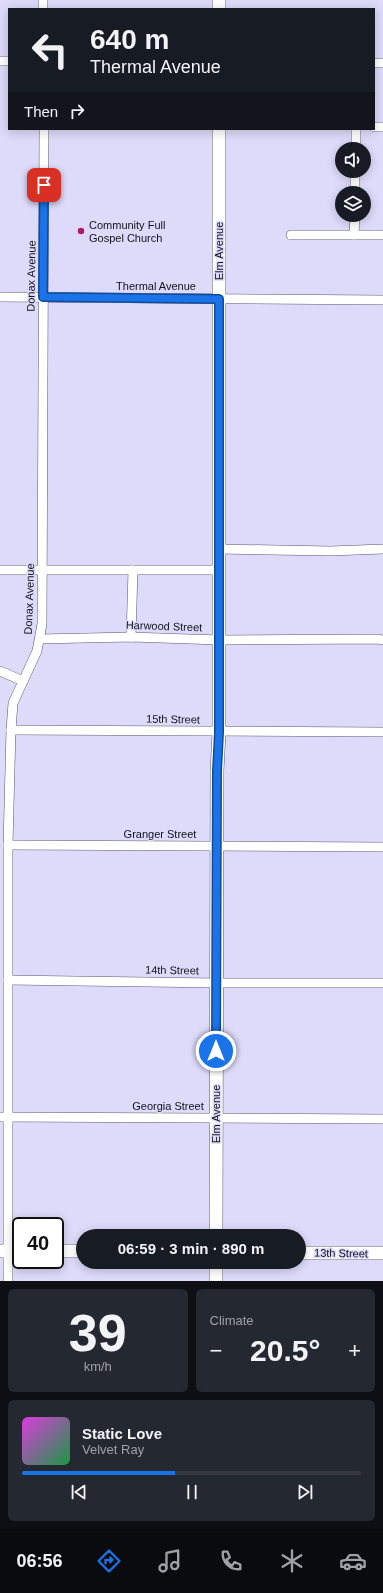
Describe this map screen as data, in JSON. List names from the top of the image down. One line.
{"streets":{"street":["Elm Avenue","Donax Avenue","Thermal Avenue","Harwood Street","15th Street","Granger Street","14th Street","Georgia Street","13th Street"]},"crossings":[["Elm Avenue","Thermal Avenue"],["Elm Avenue","Harwood Street"],["Elm Avenue","15th Street"],["Elm Avenue","Granger Street"],["Elm Avenue","14th Street"],["Elm Avenue","Georgia Street"],["Donax Avenue","Thermal Avenue"],["Donax Avenue","Harwood Street"],["Donax Avenue","15th Street"],["Donax Avenue","Granger Street"],["Donax Avenue","14th Street"],["Donax Avenue","Georgia Street"]],"places":["Community Full Gospel Church"],"page":{"turn":["640 m","Thermal Avenue"],"then":"Then","limit":"40","trip":"06:59 · 3 min · 890 m","tile":[["39","km/h"],"Climate"],"heat":["−","20.5°","+"],"song":["Static Love","Velvet Ray"],"tabs":"06:56"}}
